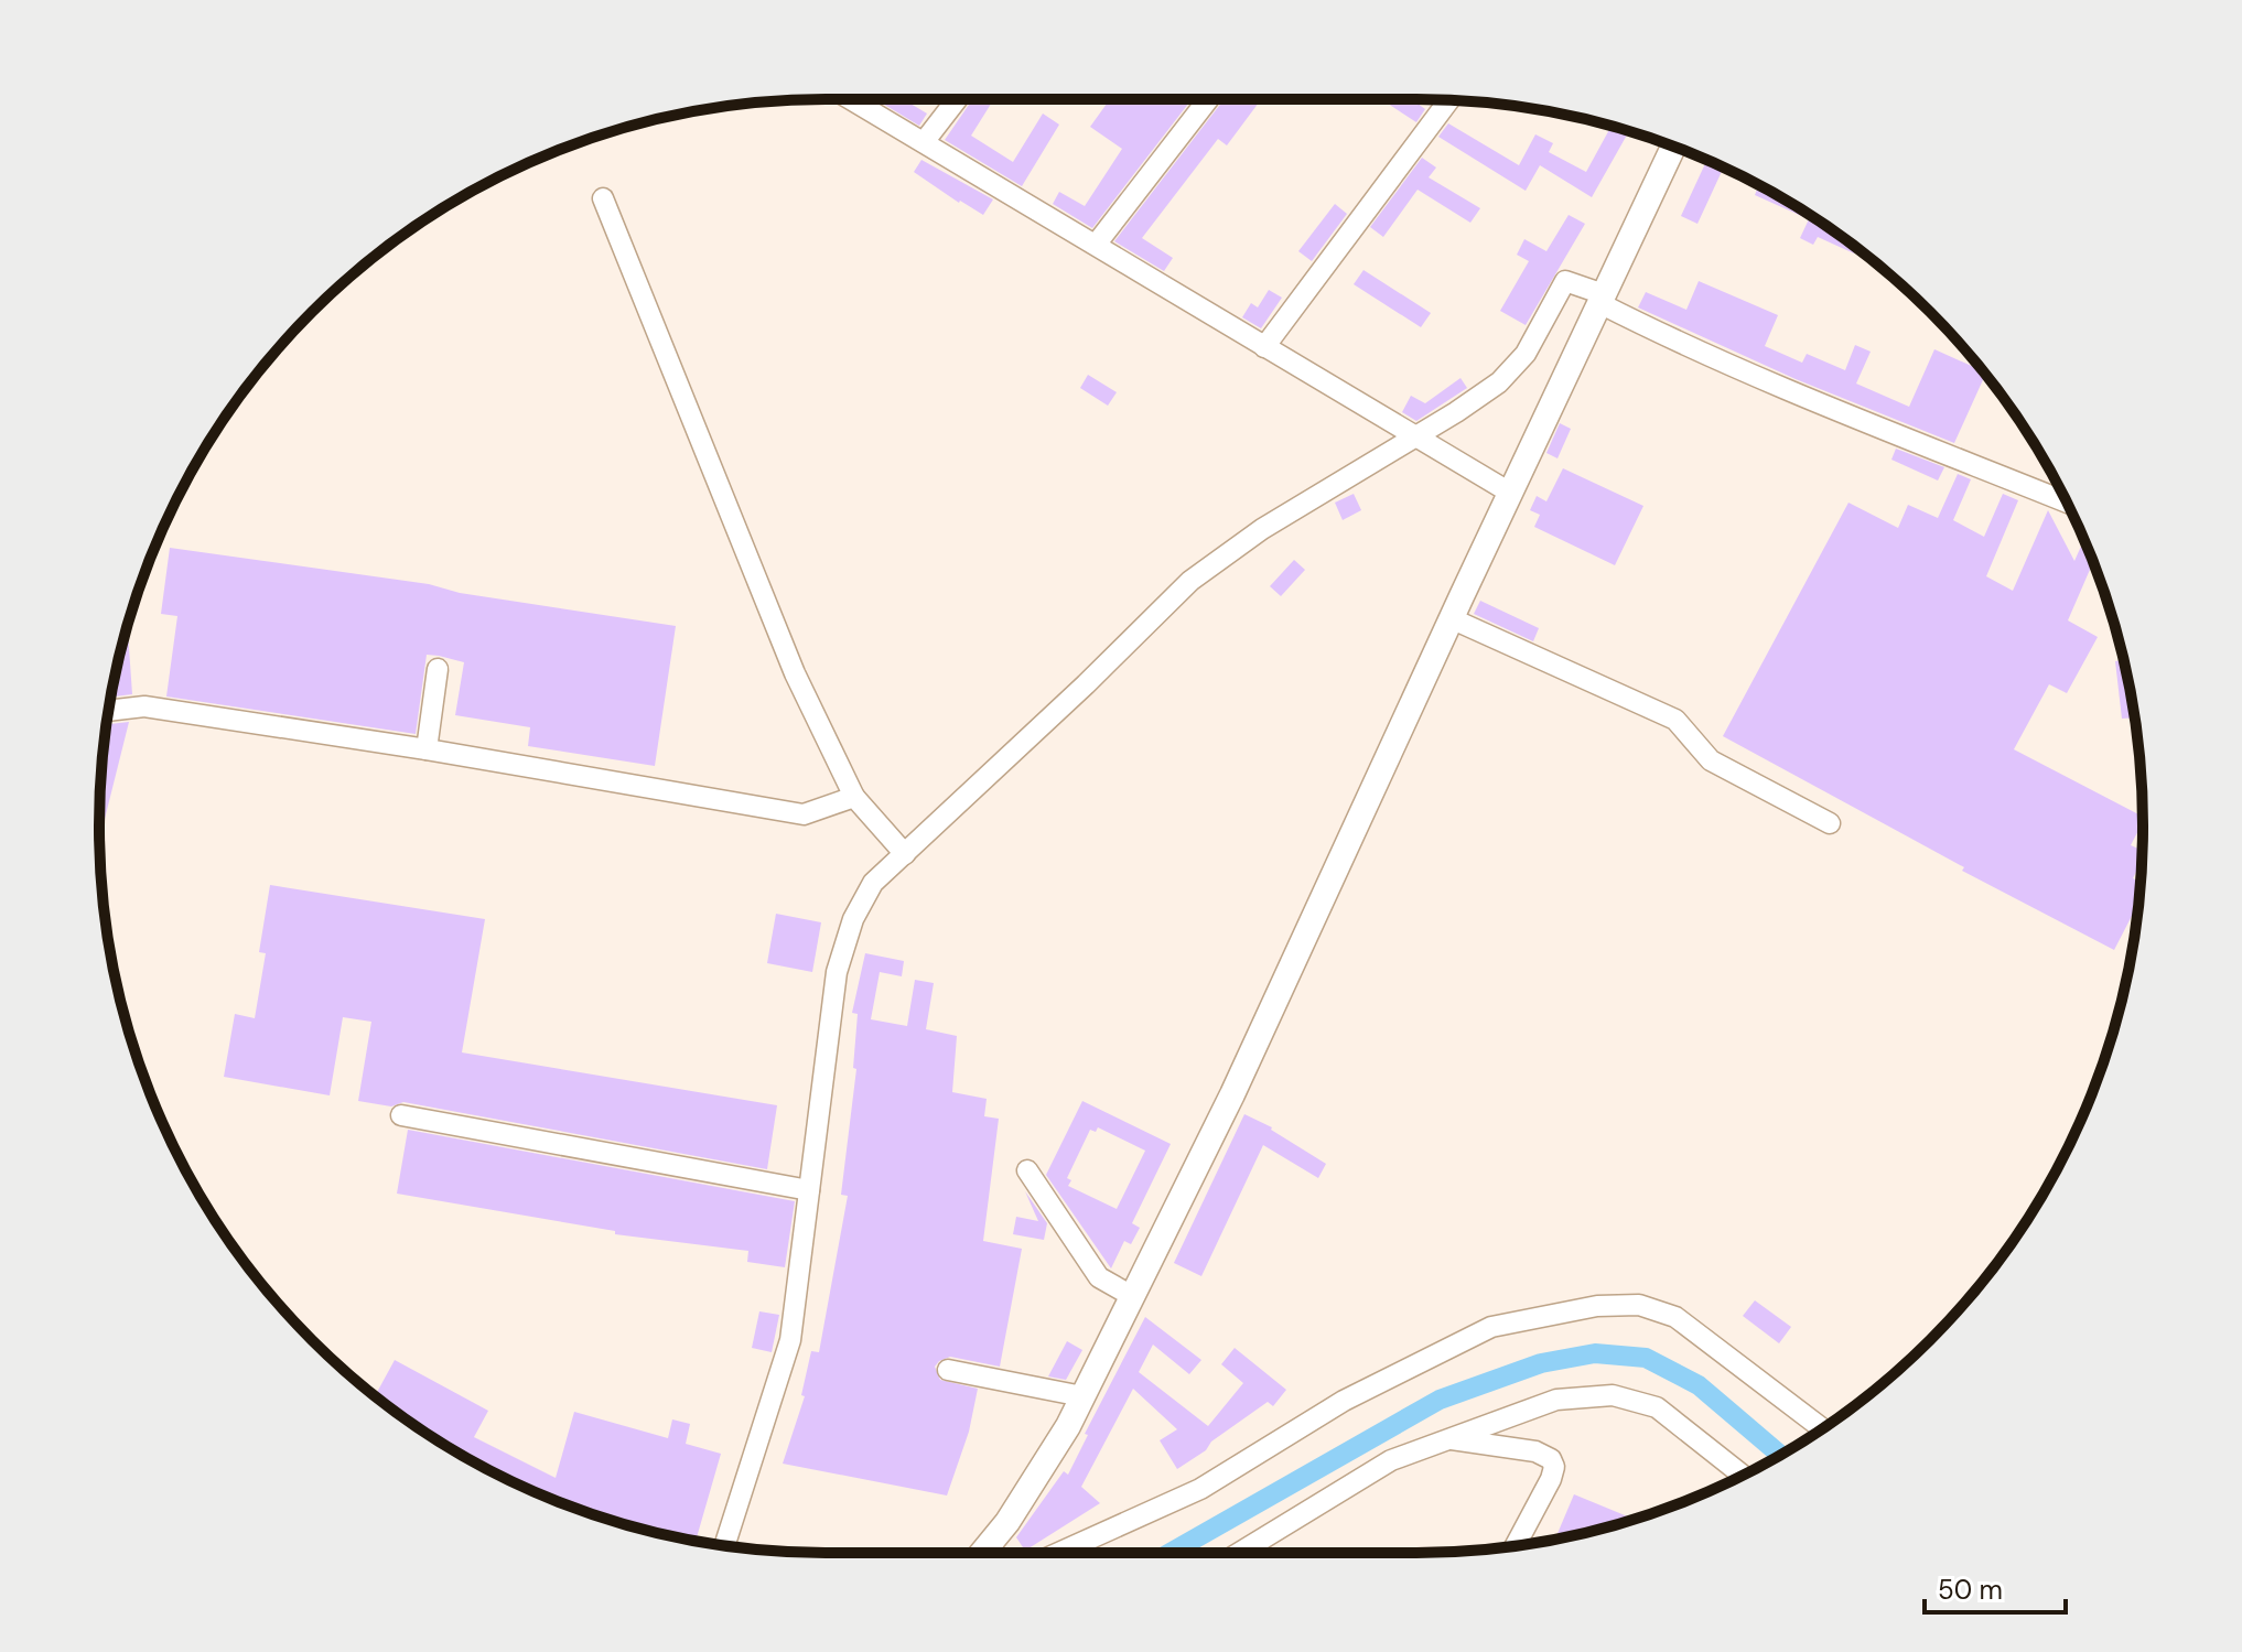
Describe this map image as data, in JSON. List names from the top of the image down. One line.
{"scale_bar":"50 m"}
